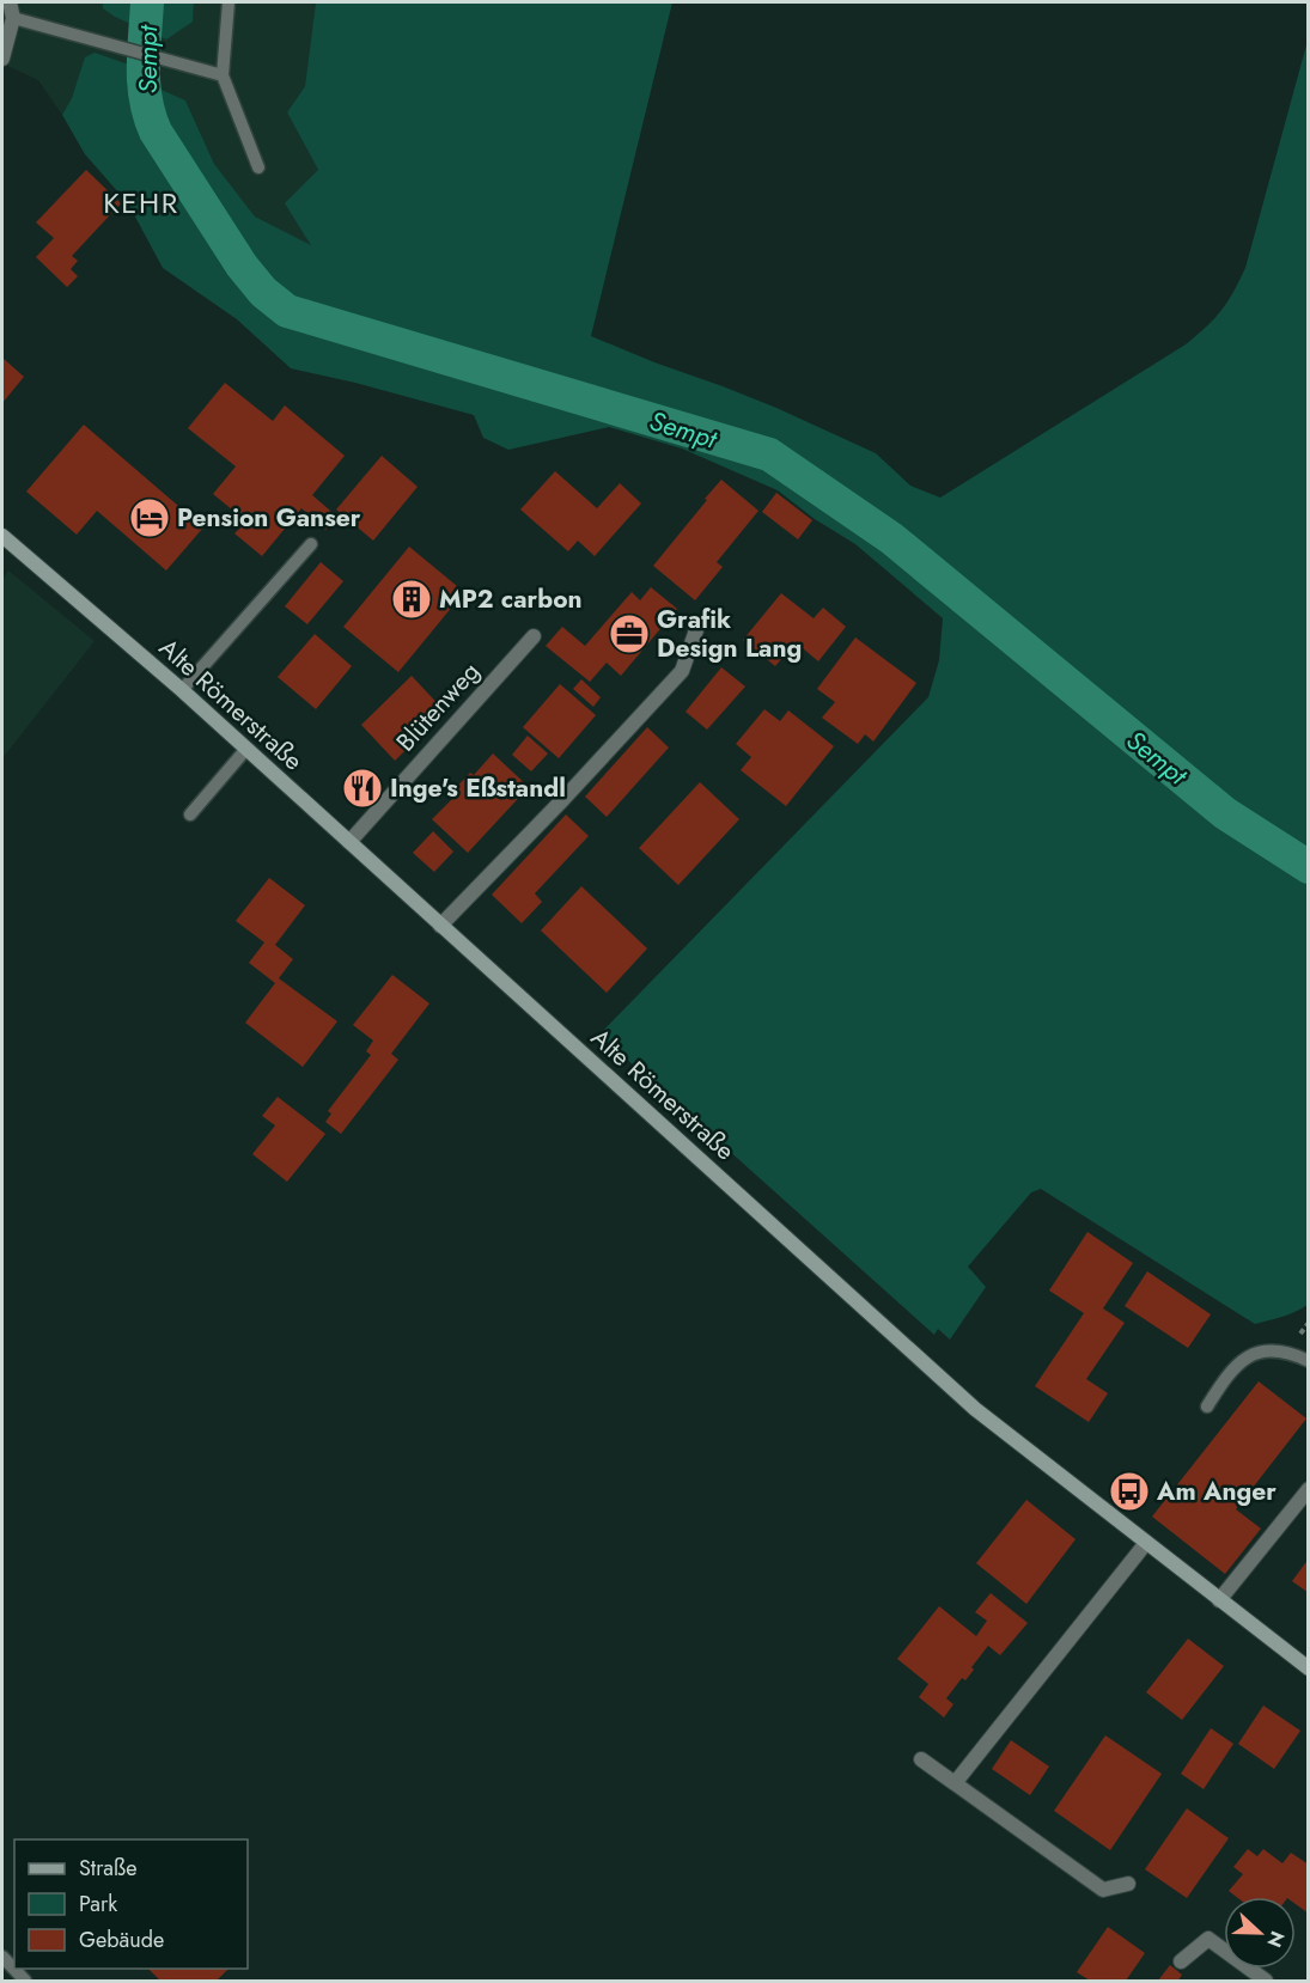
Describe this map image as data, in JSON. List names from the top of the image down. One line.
{"streets":{"main road":["Alte Römerstraße"],"street":["Blütenweg"]},"crossings":[["Alte Römerstraße","Blütenweg"]],"districts":["KEHR"],"water":["Sempt"],"places":{"hotel":["Pension Ganser"],"building":["MP2 carbon"],"office":["Grafik Design Lang"],"restaurant":["Inge's Eßstandl"],"bus stop":["Am Anger"]},"legend":["Straße","Park","Gebäude"],"north":"right"}
